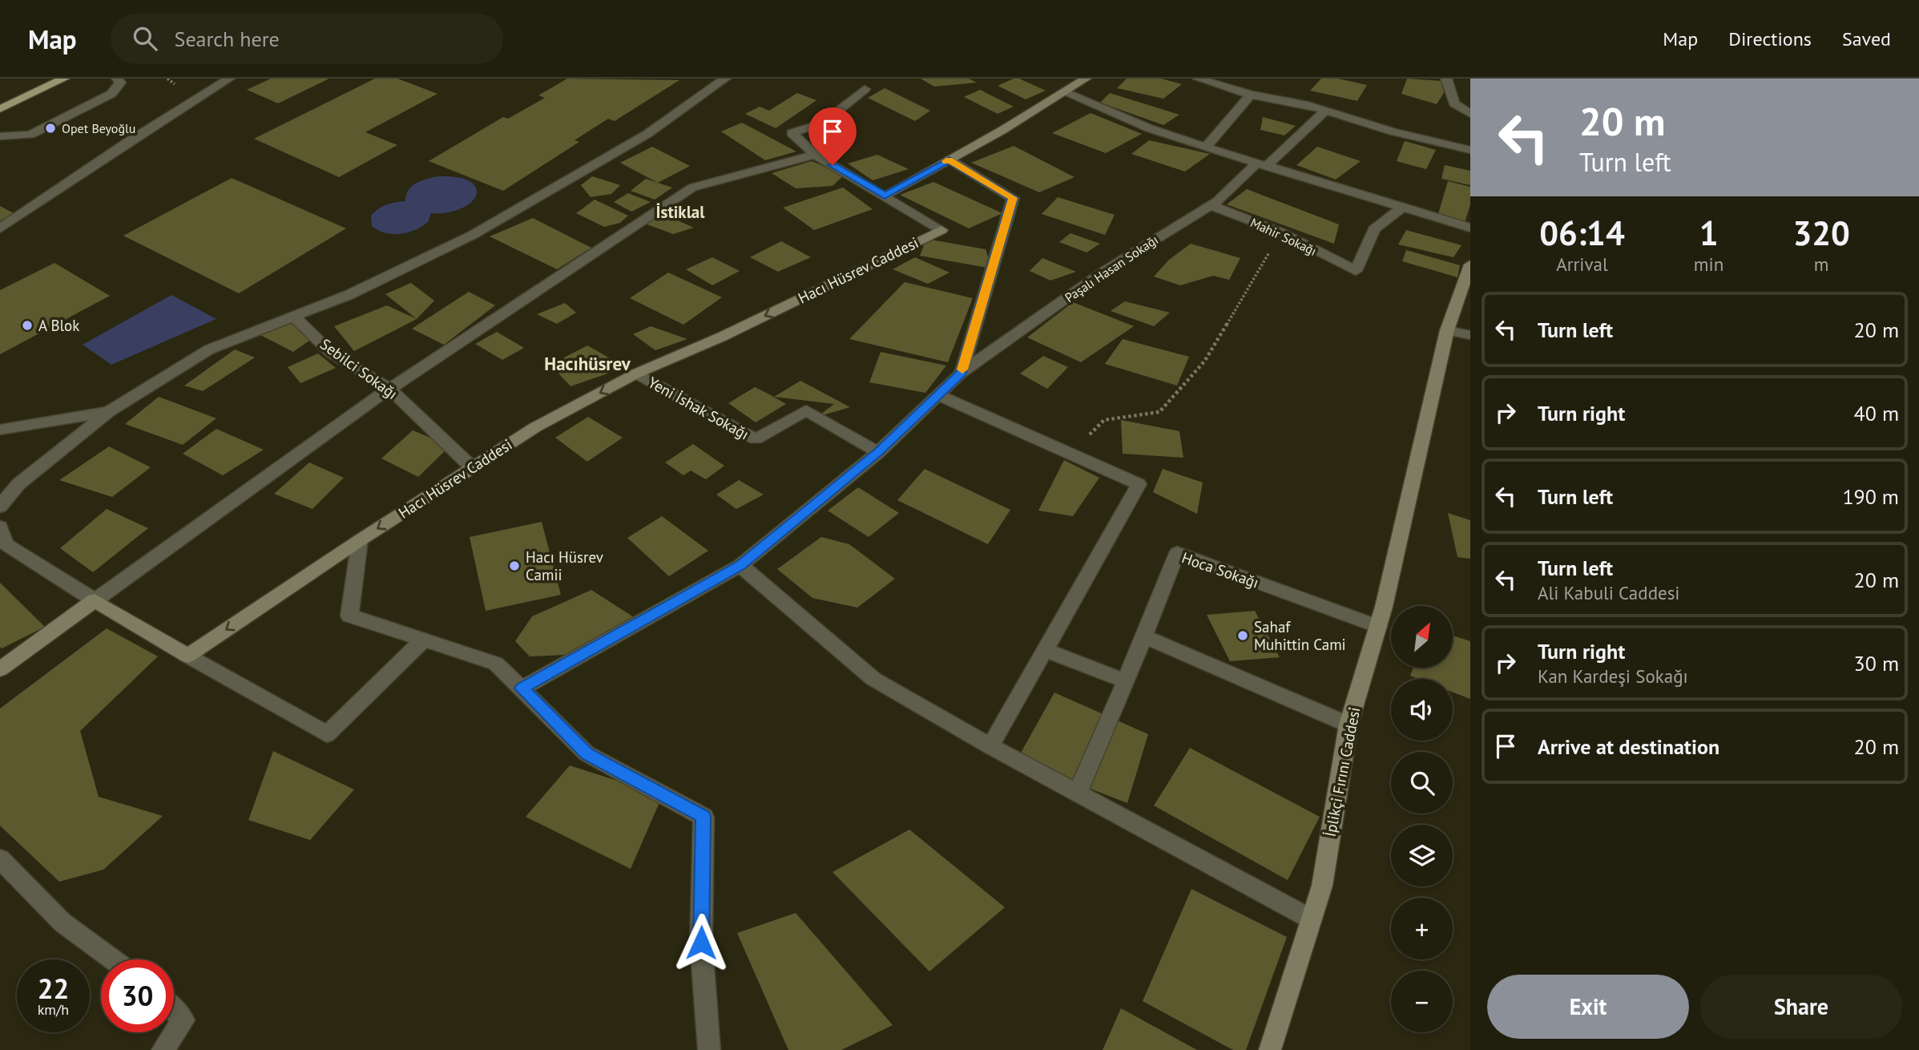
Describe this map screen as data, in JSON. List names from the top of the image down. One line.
{"streets":{"street":["Mahir Sokağı","Paşalı Hasan Sokağı","Hacı Hüsrev Caddesi","Sebilci Sokağı","Yeni İshak Sokağı","Hoca Sokağı","İplikçi Fırını Caddesi"]},"crossings":[["Mahir Sokağı","Paşalı Hasan Sokağı"],["Paşalı Hasan Sokağı","Yeni İshak Sokağı"],["Hacı Hüsrev Caddesi","Sebilci Sokağı"],["Hacı Hüsrev Caddesi","Yeni İshak Sokağı"],["Hoca Sokağı","İplikçi Fırını Caddesi"]],"districts":["İstiklal","Hacıhüsrev"],"places":["Opet Beyoğlu","A Blok","Hacı Hüsrev Camii","Sahaf Muhittin Cami"],"north":"top right","page":{"header":"Map","search":"Search here","nav":["Map","Directions","Saved"],"turn":["20 m","Turn left"],"eta":["06:14","Arrival","1","min","320","m"],"list":[{"name":"Turn left","value":"20 m"},{"name":"Turn right","value":"40 m"},{"name":"Turn left","value":"190 m"},{"name":"Turn left","note":"Ali Kabuli Caddesi","value":"20 m"},{"name":"Turn right","note":"Kan Kardeşi Sokağı","value":"30 m"},{"name":"Arrive at destination","value":"20 m"}],"map_buttons":["+","−"],"speed":"22 km/h","limit":"30","buttons":["Exit","Share"]}}
